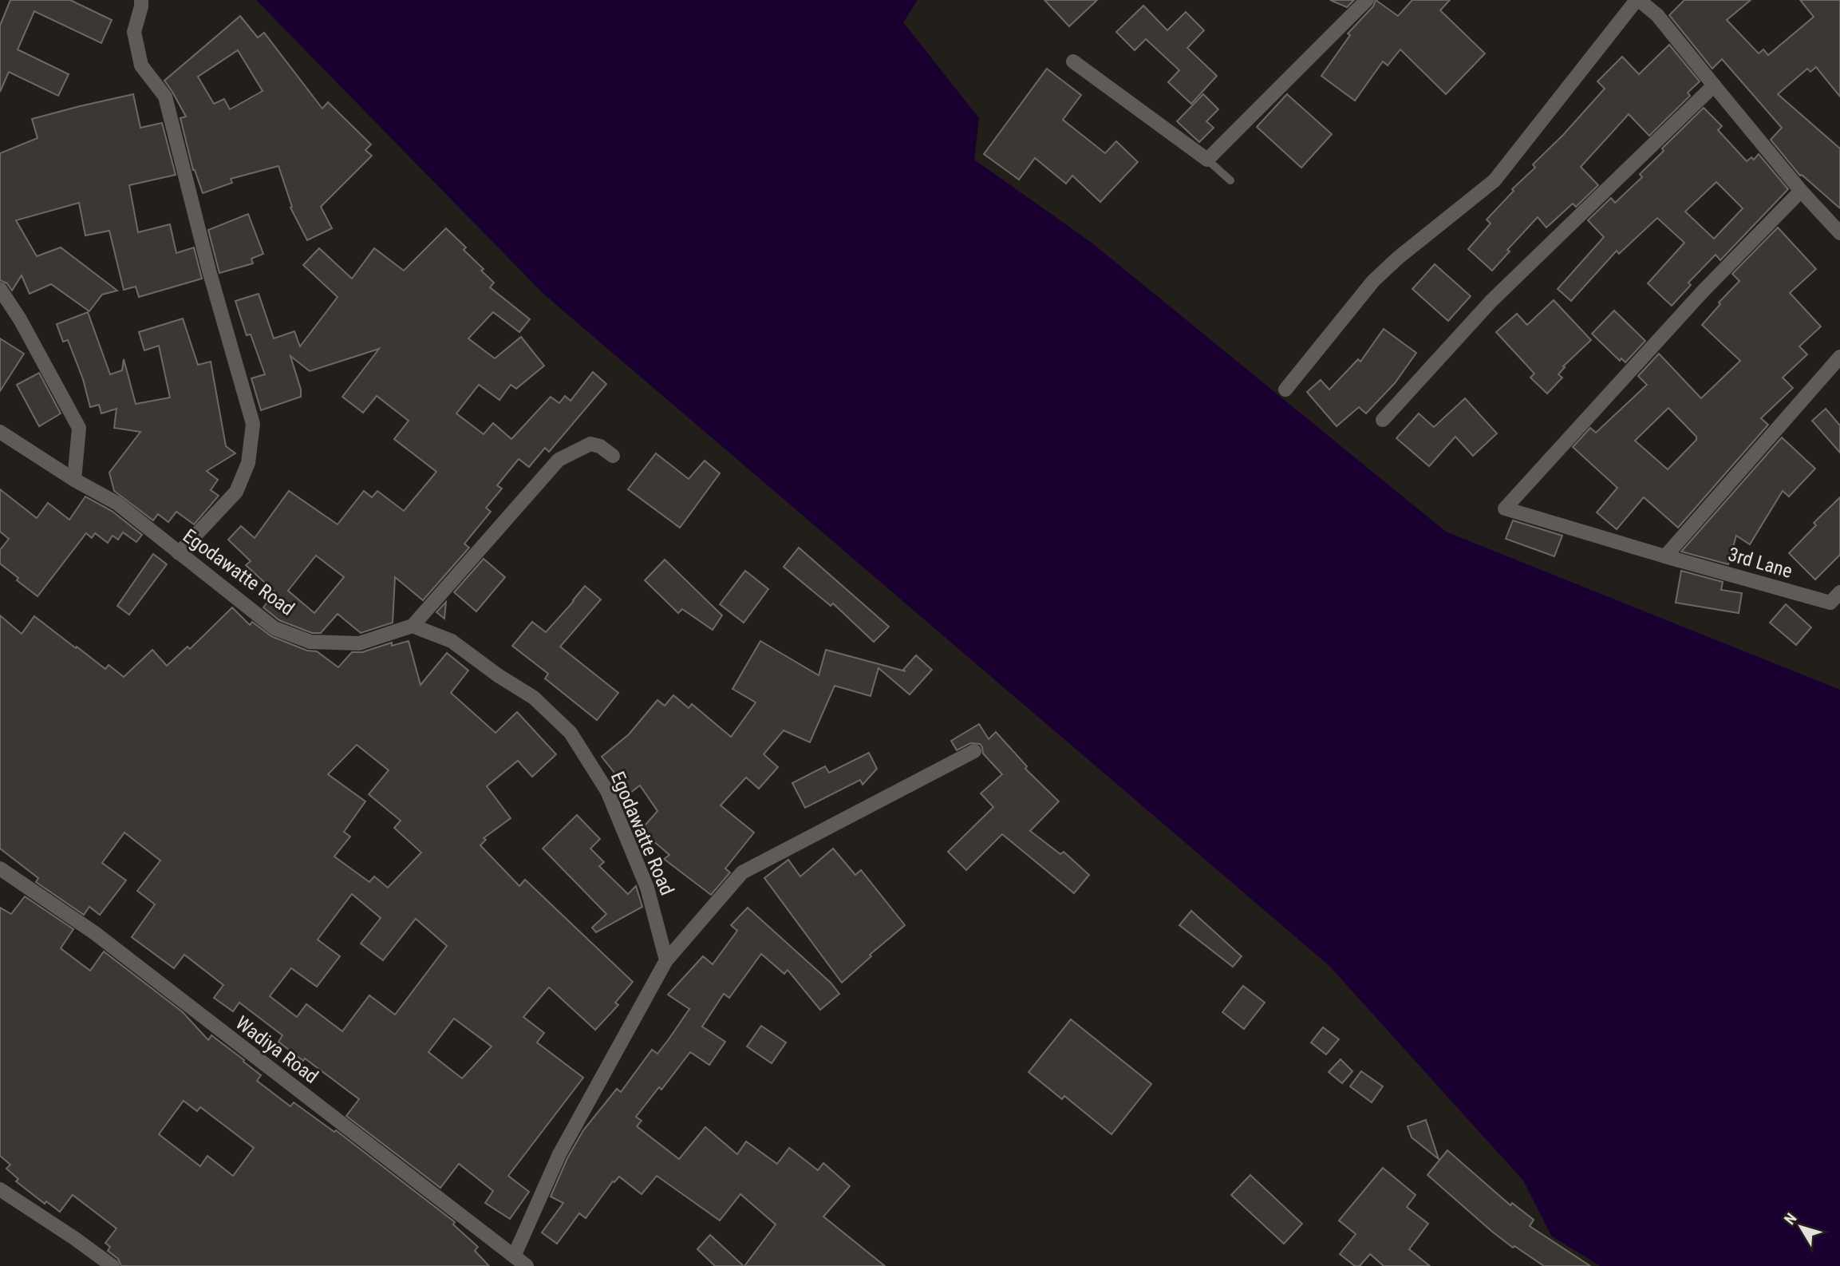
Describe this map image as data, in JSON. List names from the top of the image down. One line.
{"streets":{"street":["3rd Lane","Egodawatte Road","Wadiya Road"]},"north":"top left"}
